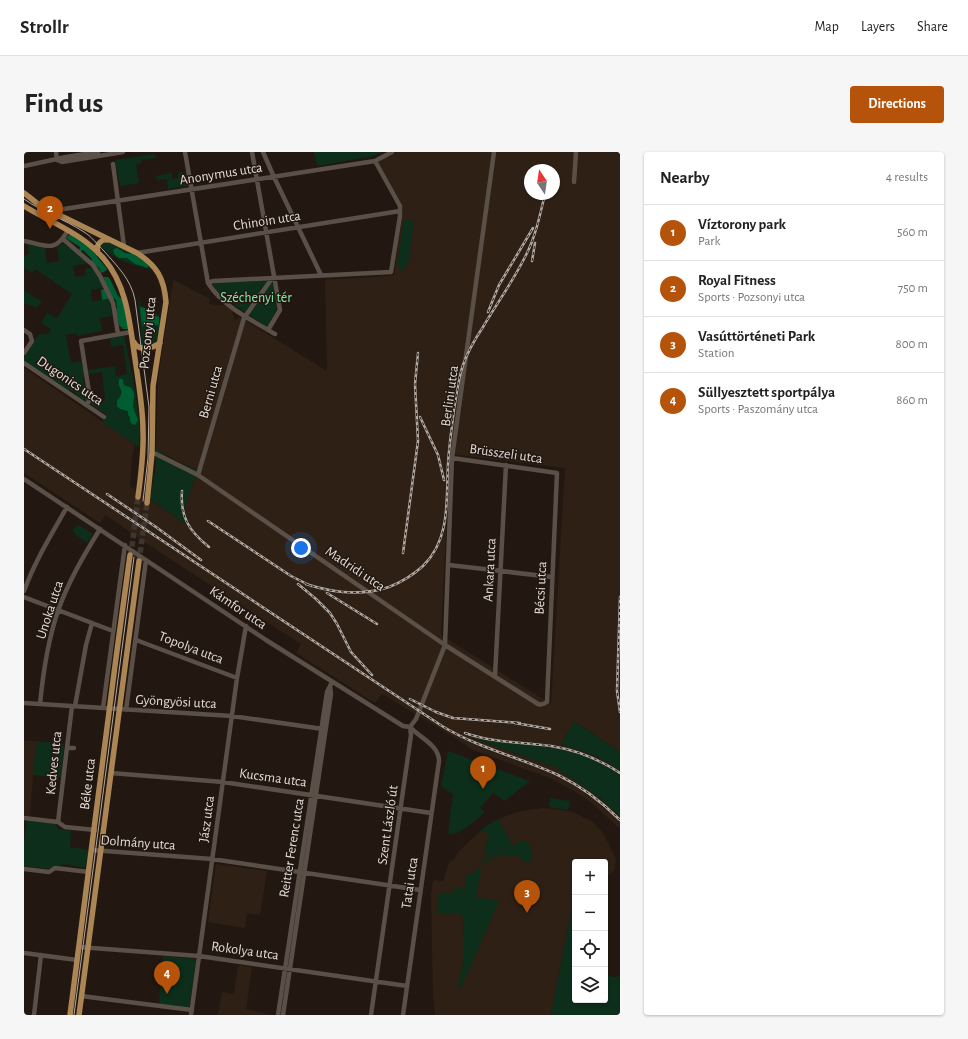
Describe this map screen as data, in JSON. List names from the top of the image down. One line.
{"streets":{"main road":["Pozsonyi utca","Béke utca"],"street":["Anonymus utca","Chinoin utca","Dugonics utca","Berni utca","Berlini utca","Brüsszeli utca","Madridi utca","Ankara utca","Bécsi utca","Kámfor utca","Unoka utca","Topolya utca","Gyöngyösi utca","Kedves utca","Kucsma utca","Jász utca","Szent László út","Dolmány utca","Reitter Ferenc utca","Tatai utca","Rokolya utca"]},"crossings":[["Anonymus utca","Pozsonyi utca"],["Chinoin utca","Pozsonyi utca"],["Pozsonyi utca","Dugonics utca"],["Pozsonyi utca","Madridi utca"],["Berni utca","Madridi utca"],["Berlini utca","Brüsszeli utca"],["Berlini utca","Madridi utca"],["Berlini utca","Szent László út"],["Brüsszeli utca","Ankara utca"],["Brüsszeli utca","Bécsi utca"],["Madridi utca","Ankara utca"],["Madridi utca","Bécsi utca"],["Madridi utca","Szent László út"],["Kámfor utca","Unoka utca"],["Kámfor utca","Jász utca"],["Kámfor utca","Szent László út"],["Kámfor utca","Reitter Ferenc utca"],["Kámfor utca","Tatai utca"],["Unoka utca","Gyöngyösi utca"],["Topolya utca","Jász utca"],["Gyöngyösi utca","Kedves utca"],["Gyöngyösi utca","Béke utca"],["Gyöngyösi utca","Jász utca"],["Gyöngyösi utca","Reitter Ferenc utca"],["Kucsma utca","Béke utca"],["Kucsma utca","Jász utca"],["Kucsma utca","Szent László út"],["Kucsma utca","Reitter Ferenc utca"],["Kucsma utca","Tatai utca"],["Béke utca","Dolmány utca"],["Béke utca","Rokolya utca"],["Jász utca","Dolmány utca"],["Jász utca","Rokolya utca"],["Szent László út","Dolmány utca"],["Szent László út","Rokolya utca"],["Dolmány utca","Reitter Ferenc utca"],["Dolmány utca","Tatai utca"],["Reitter Ferenc utca","Rokolya utca"],["Tatai utca","Rokolya utca"]],"parks":["Széchenyi tér"],"north":"top","page":{"header":"Strollr","nav":["Map","Layers","Share"],"buttons":"Directions","title":"Find us","heading":["Nearby","4 results"],"pins":["2","1","3","4"],"list":[{"mark":"1","name":"Víztorony park","note":"Park","value":"560 m"},{"mark":"2","name":"Royal Fitness","note":"Sports · Pozsonyi utca","value":"750 m"},{"mark":"3","name":"Vasúttörténeti Park","note":"Station","value":"800 m"},{"mark":"4","name":"Süllyesztett sportpálya","note":"Sports · Paszomány utca","value":"860 m"}],"map_buttons":["+","−"]}}
